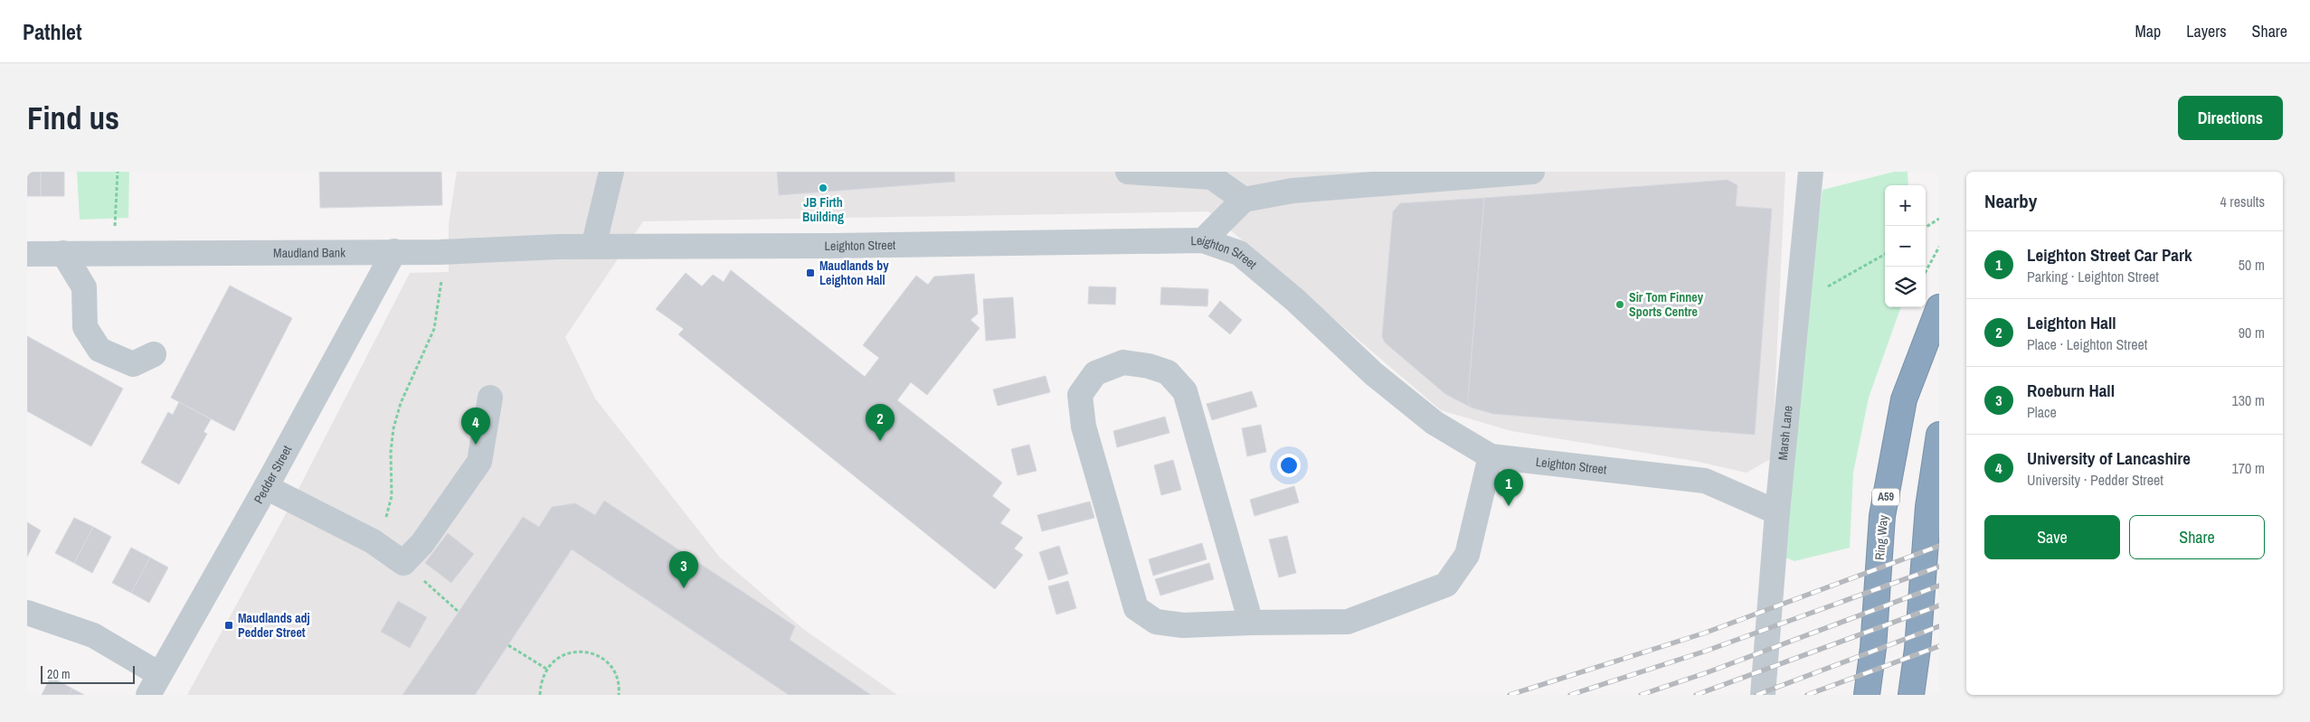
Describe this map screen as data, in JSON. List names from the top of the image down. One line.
{"streets":{"highway":["A59","Ring Way"],"street":["Leighton Street","Maudland Bank","Marsh Lane","Pedder Street"]},"crossings":[["Leighton Street","Maudland Bank"],["Leighton Street","Marsh Lane"],["Maudland Bank","Pedder Street"]],"places":{"other":["JB Firth Building","Sir Tom Finney Sports Centre"],"transit":["Maudlands by Leighton Hall","Maudlands adj Pedder Street"]},"scale_bar":"20 m","page":{"header":"Pathlet","nav":["Map","Layers","Share"],"buttons":["Directions",["Save","Share"]],"title":"Find us","heading":["Nearby","4 results"],"map_buttons":["+","−"],"list":[{"mark":"1","name":"Leighton Street Car Park","note":"Parking · Leighton Street","value":"50 m"},{"mark":"2","name":"Leighton Hall","note":"Place · Leighton Street","value":"90 m"},{"mark":"3","name":"Roeburn Hall","note":"Place","value":"130 m"},{"mark":"4","name":"University of Lancashire","note":"University · Pedder Street","value":"170 m"}],"pins":["2","4","1","3"],"scale":"20 m"}}
